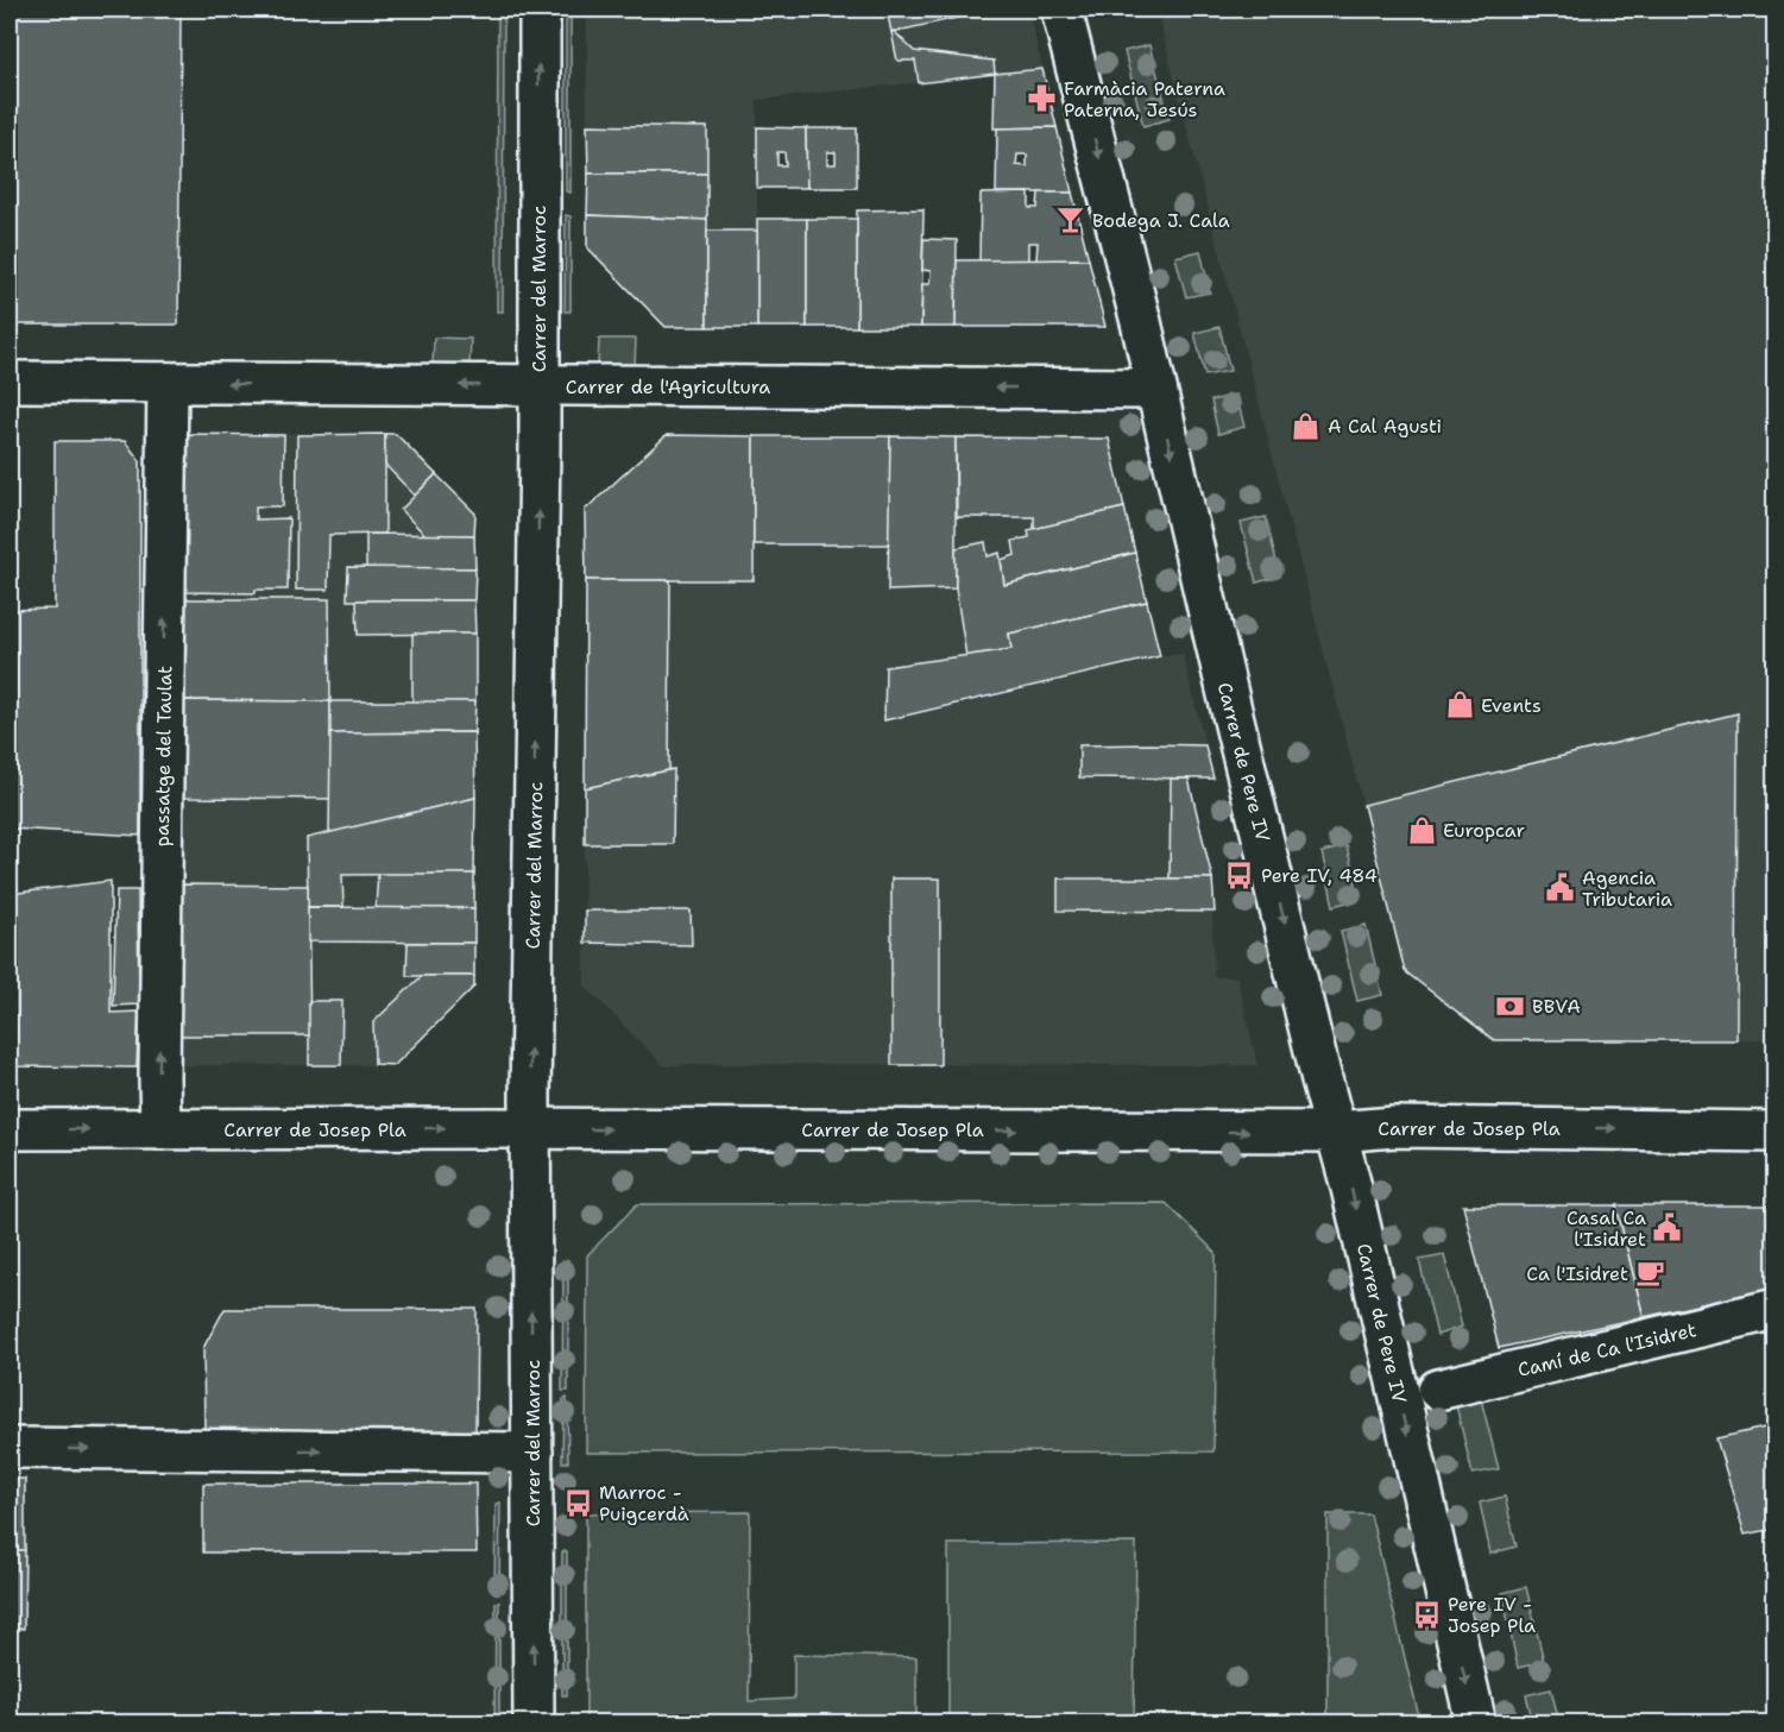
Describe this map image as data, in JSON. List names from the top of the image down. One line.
{"streets":{"street":["Carrer del Marroc","Carrer de l'Agricultura","passatge del Taulat","Carrer de Pere IV","Carrer de Josep Pla","Camí de Ca l'Isidret"]},"crossings":[["Carrer del Marroc","Carrer de l'Agricultura"],["Carrer del Marroc","Carrer de Josep Pla"],["Carrer de l'Agricultura","passatge del Taulat"],["Carrer de l'Agricultura","Carrer de Pere IV"],["passatge del Taulat","Carrer de Josep Pla"],["Carrer de Pere IV","Carrer de Josep Pla"]],"one_way":["Carrer del Marroc","Carrer de l'Agricultura","passatge del Taulat","Carrer de Pere IV","Carrer de Josep Pla"],"places":{"pharmacy":["Farmàcia Paterna Paterna, Jesús"],"bar":["Bodega J. Cala"],"shop":["A Cal Agusti","Events","Europcar"],"bus stop":["Pere IV, 484","Marroc - Puigcerdà","Pere IV - Josep Pla"],"public building":["Agencia Tributaria","Casal Ca l'Isidret"],"bank":["BBVA"],"cafe":["Ca l'Isidret"]}}
